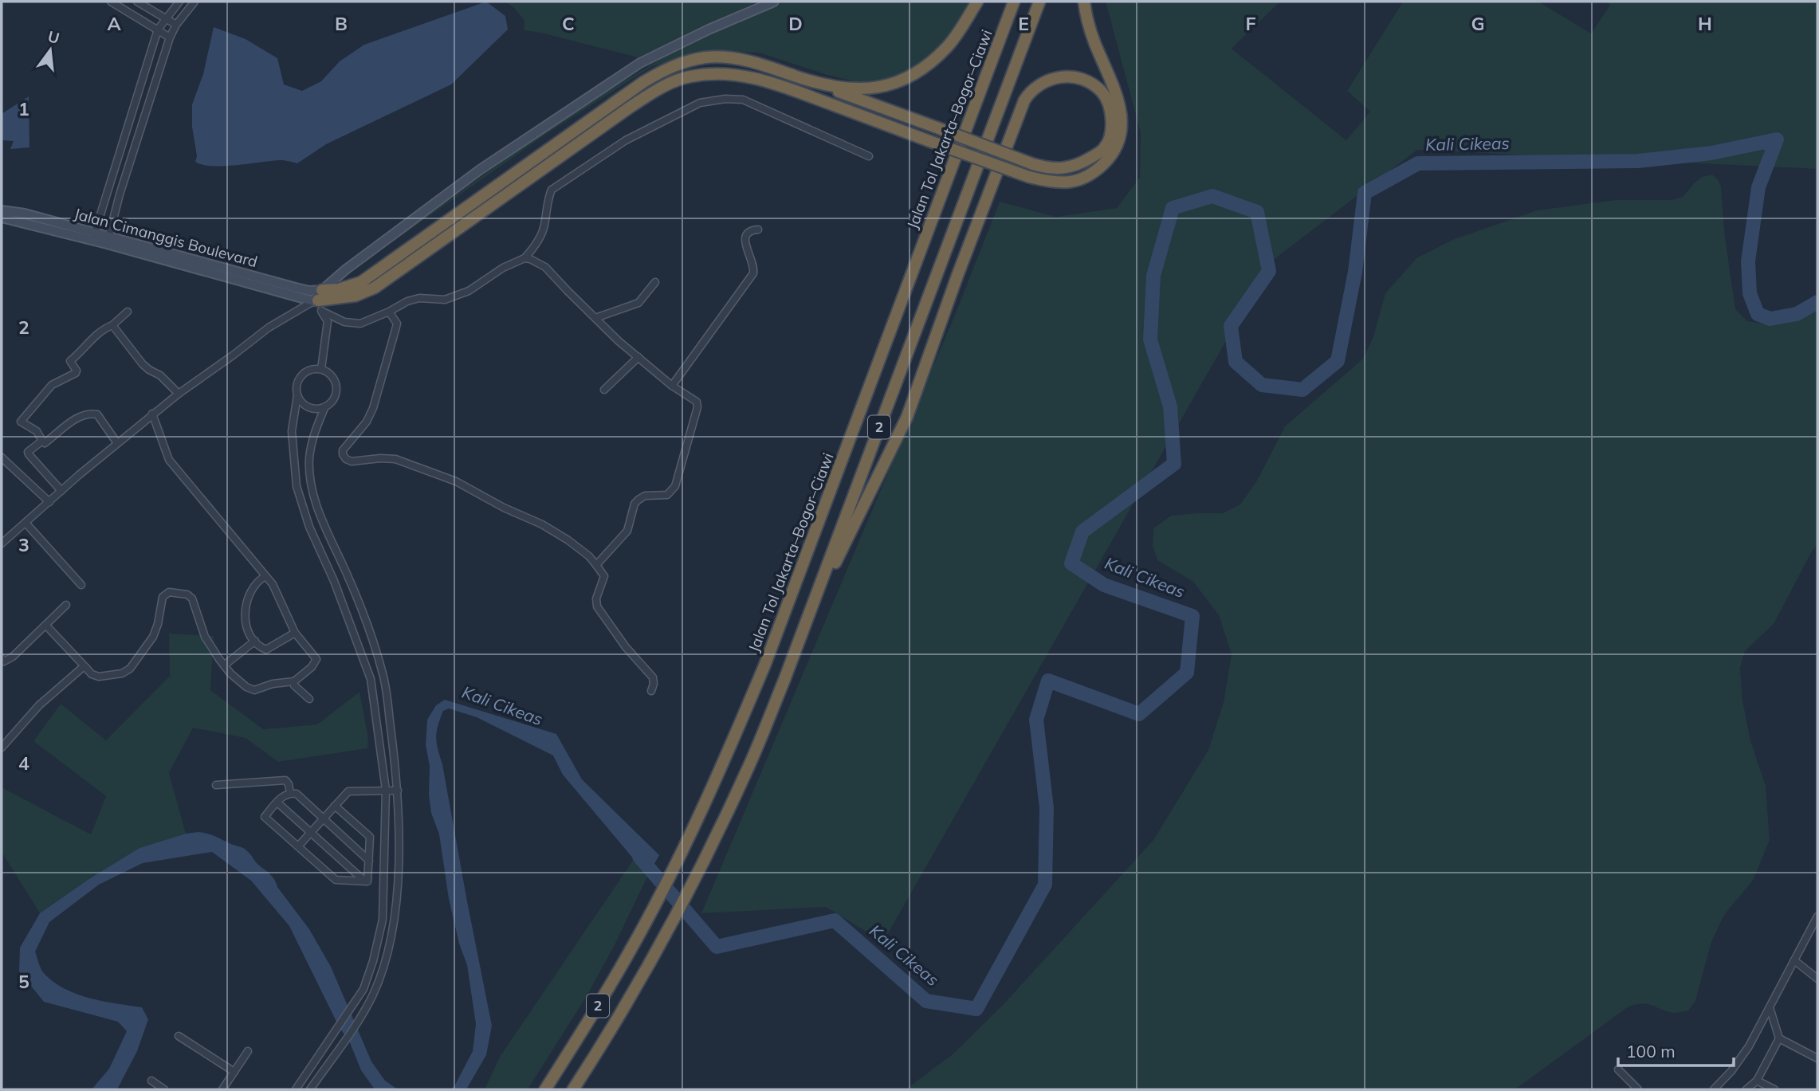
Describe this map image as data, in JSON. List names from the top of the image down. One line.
{"streets":{"highway":["Jalan Tol Jakarta–Bogor–Ciawi","2"],"main road":["Jalan Cimanggis Boulevard"]},"water":["Kali Cikeas"],"scale_bar":"100 m","north":"top","grid":{"columns":["A","B","C","D","E","F","G","H"],"rows":["1","2","3","4","5"]}}
